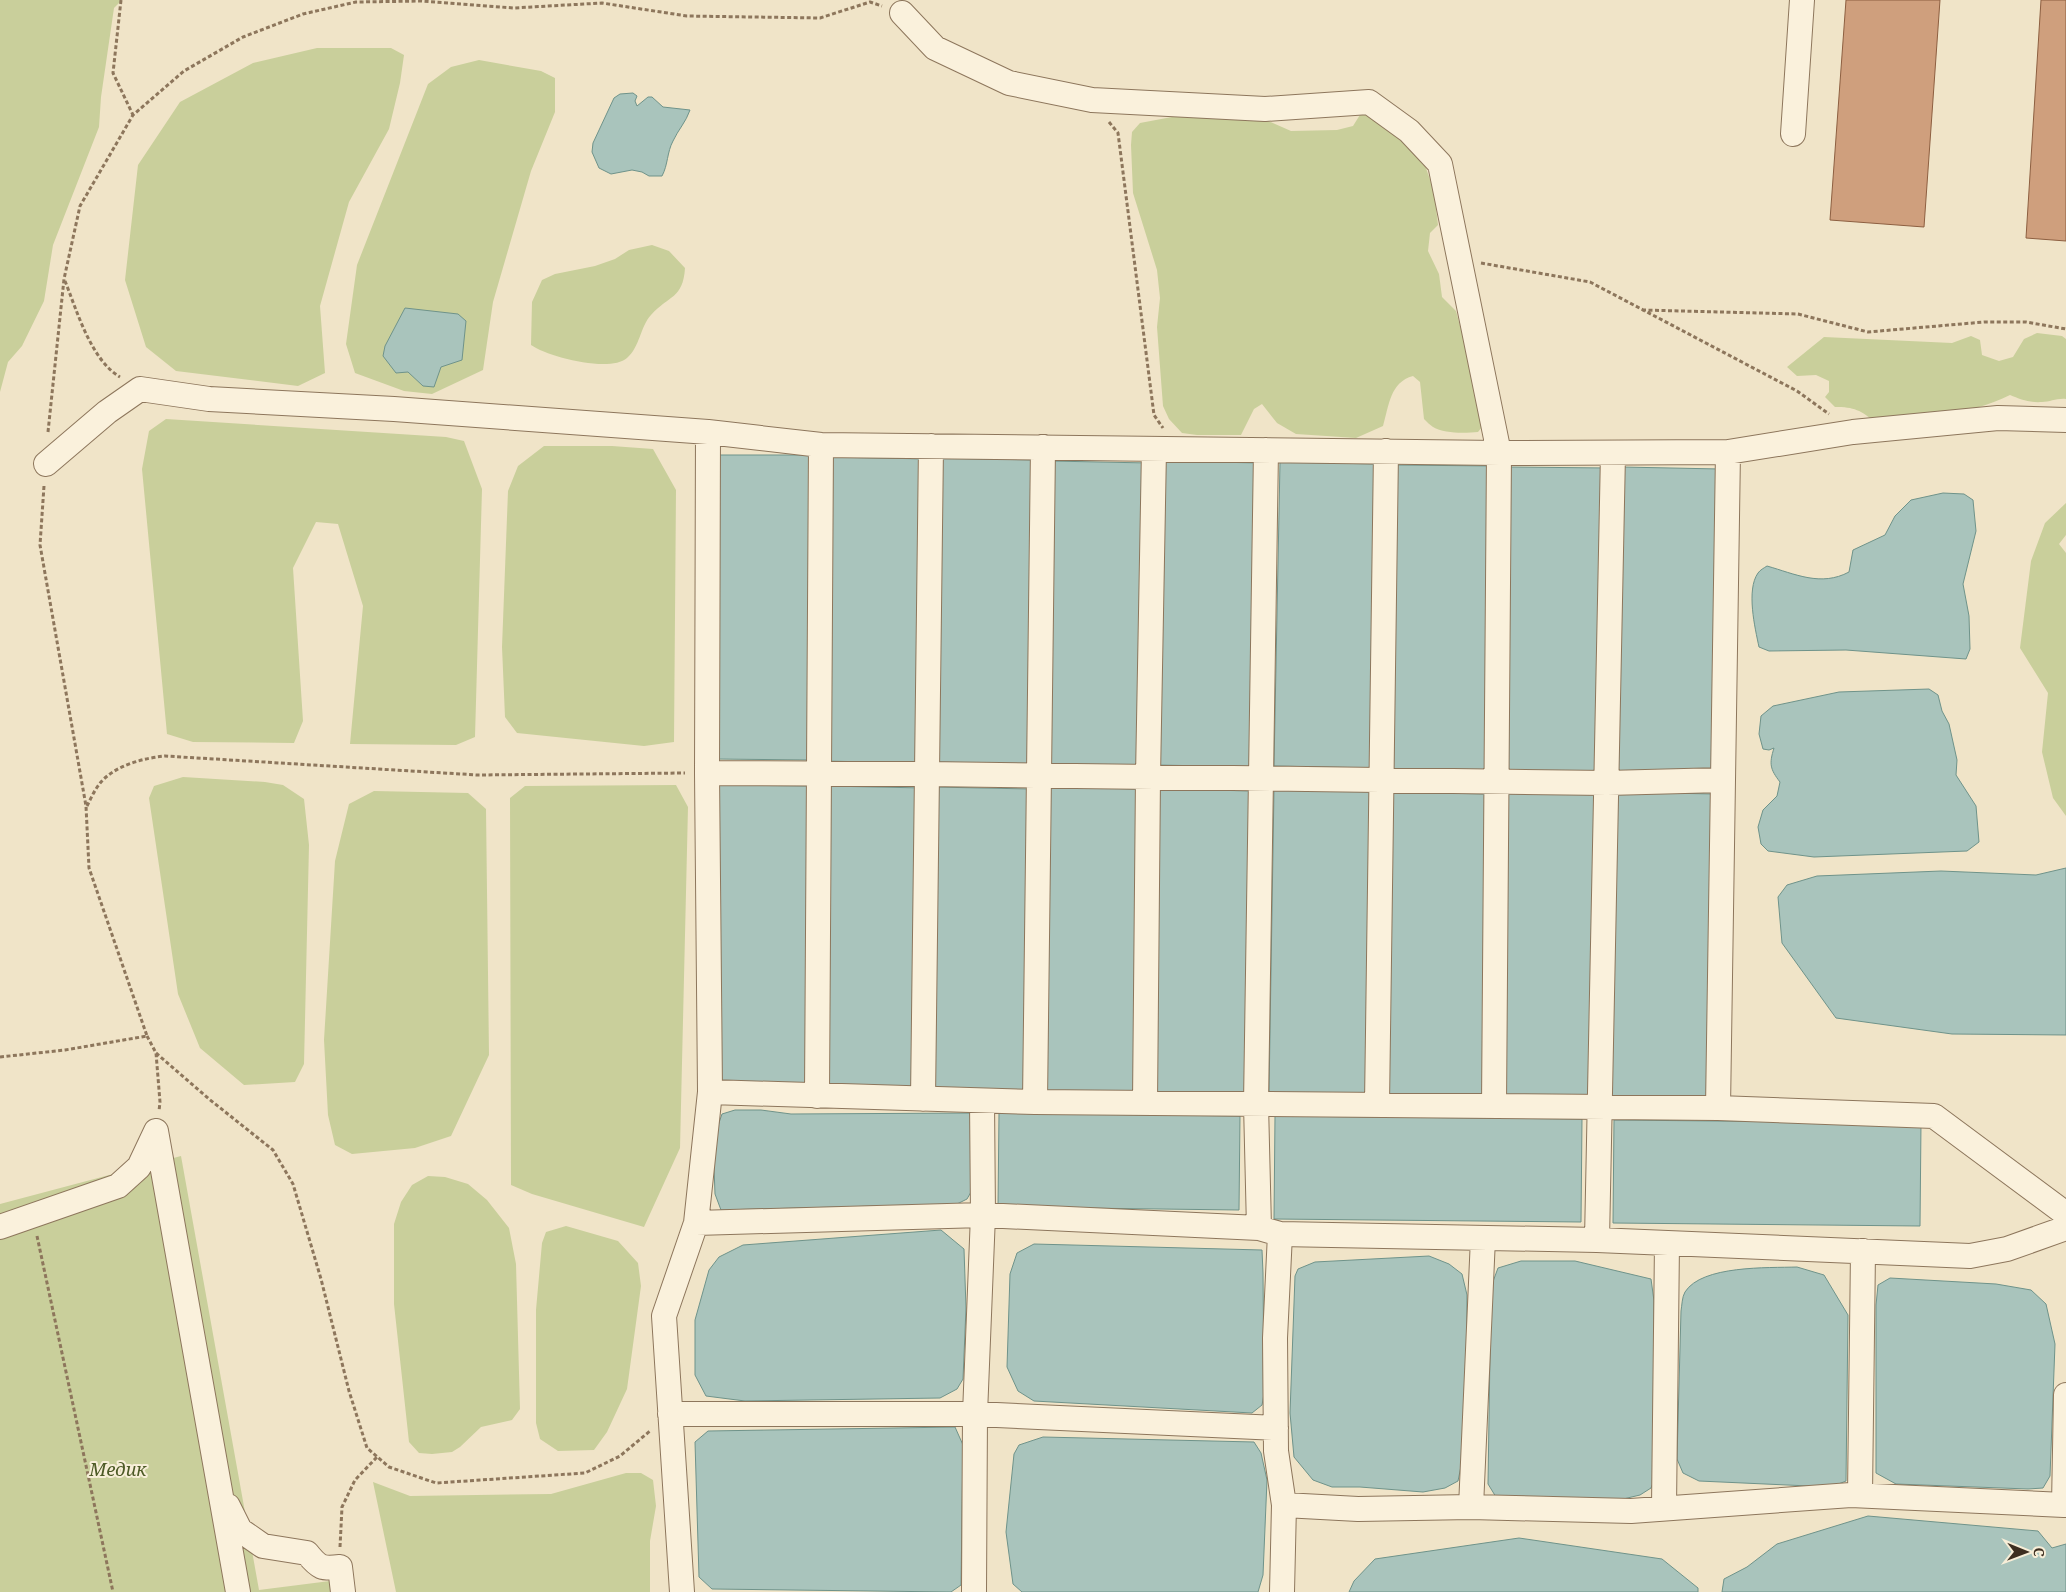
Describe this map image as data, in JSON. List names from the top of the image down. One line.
{"parks":["Медик"],"north":"right"}
